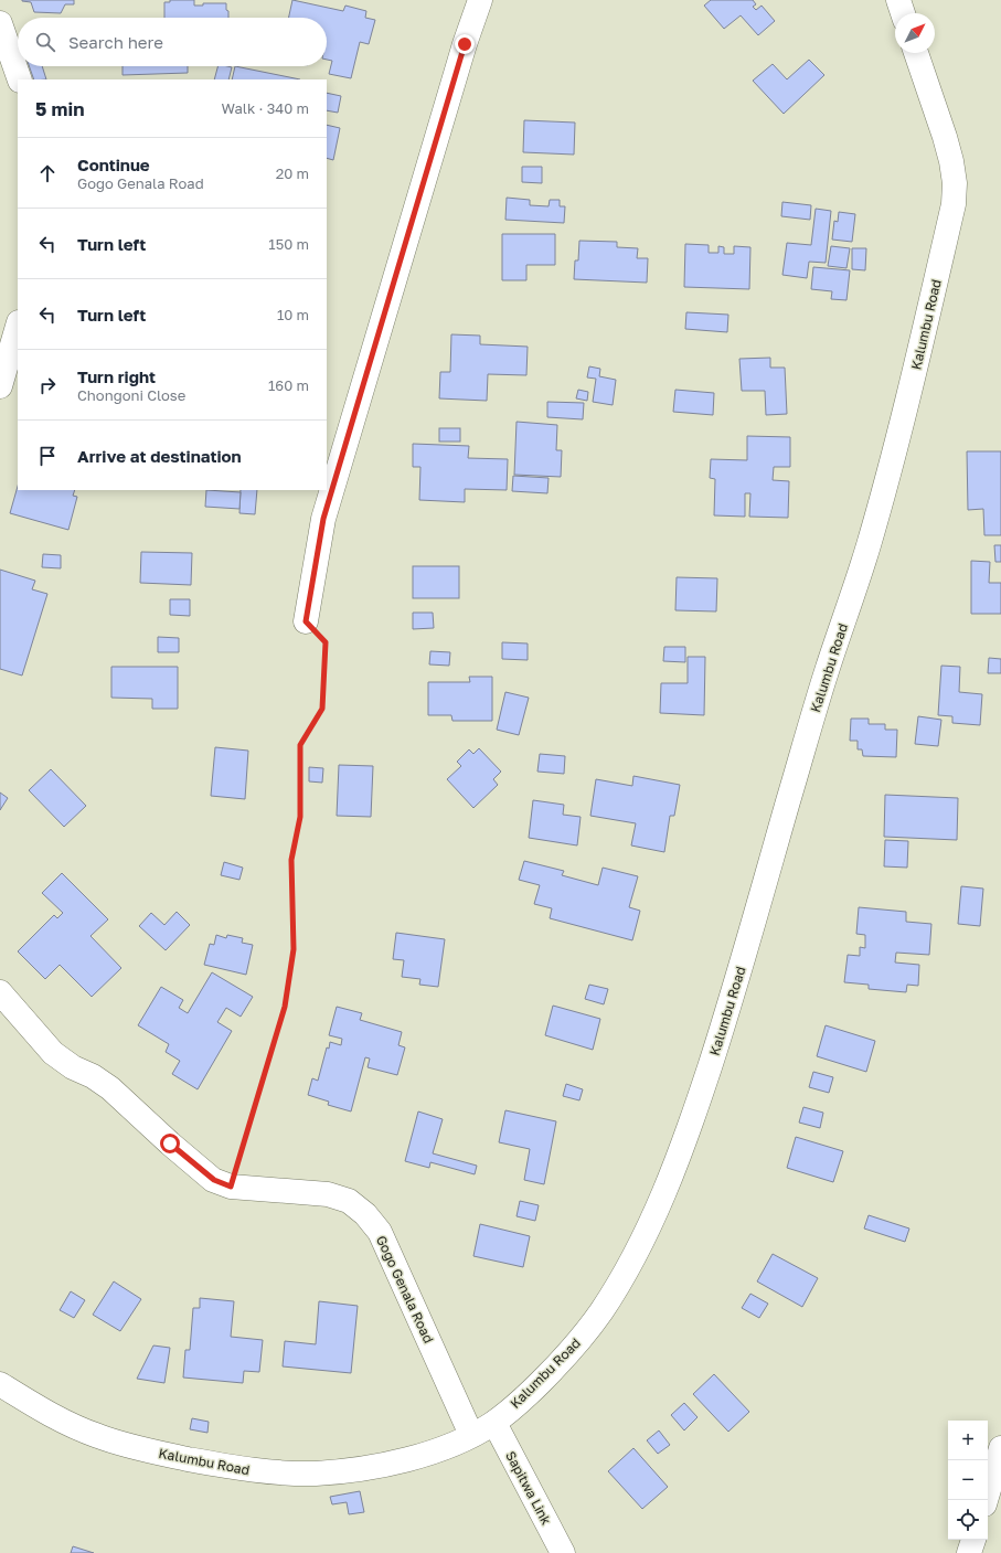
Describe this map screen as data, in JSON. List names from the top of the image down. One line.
{"streets":{"street":["Kalumbu Road","Gogo Genala Road","Sapitwa Link"]},"crossings":[["Kalumbu Road","Gogo Genala Road"],["Kalumbu Road","Sapitwa Link"]],"north":"top right","page":{"search":"Search here","heading":["5 min","Walk · 340 m"],"list":[["Continue","Gogo Genala Road","20 m"],["Turn left","150 m"],["Turn left","10 m"],["Turn right","Chongoni Close","160 m"],"Arrive at destination"],"map_buttons":["+","−"]}}
